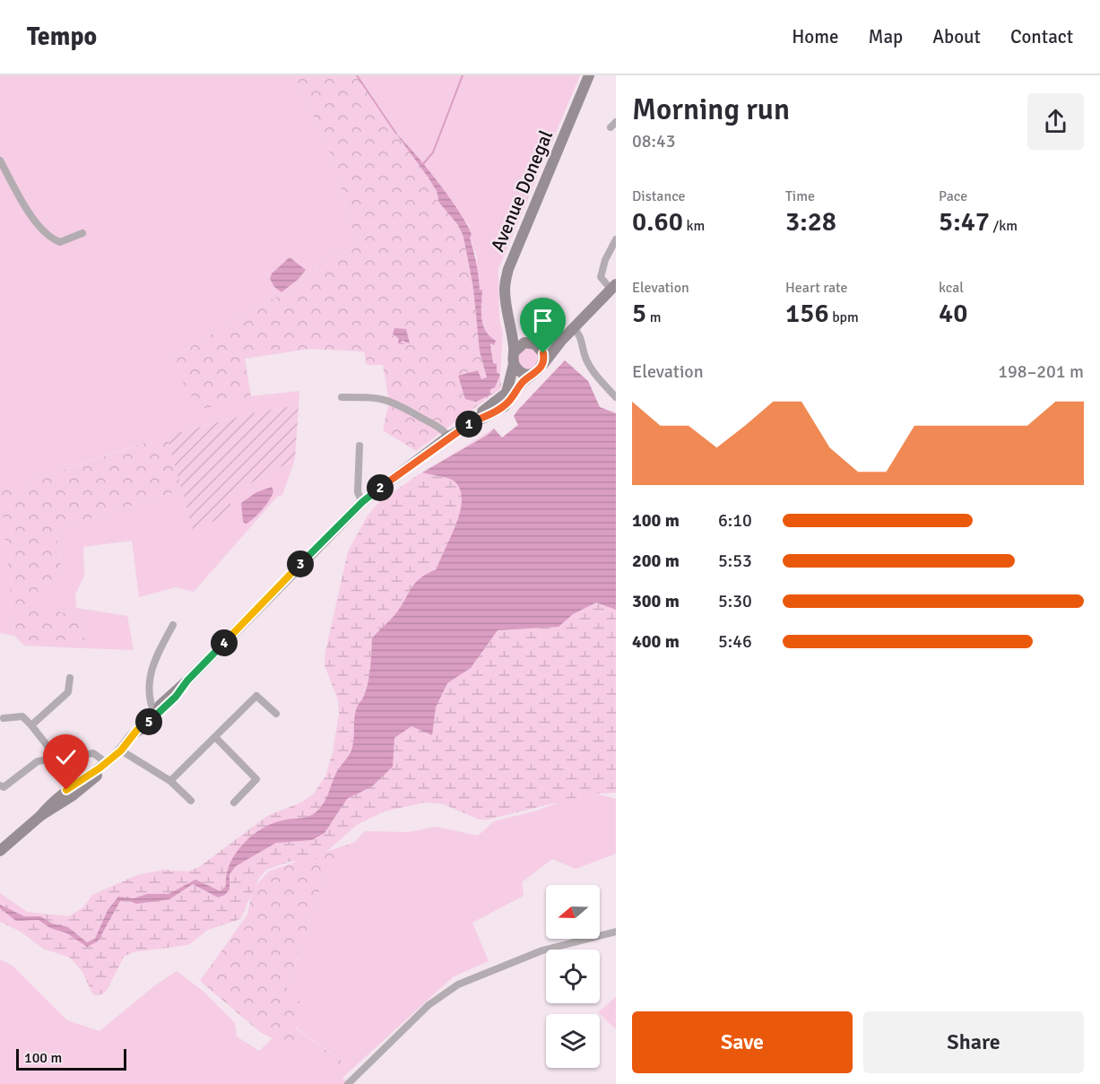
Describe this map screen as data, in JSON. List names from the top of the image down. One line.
{"streets":{"main road":["Avenue Donegal"]},"scale_bar":"100 m","north":"left","page":{"header":"Tempo","nav":["Home","Map","About","Contact"],"heading":["Morning run","08:43"],"stats":[["Distance","0.60 km"],["Time","3:28"],["Pace","5:47 /km"],["Elevation","5 m"],["Heart rate","156 bpm"],["kcal","40"]],"chart":["Elevation","198–201 m"],"pins":["1","2","3","4","5"],"list":[{"name":"100 m","note":"6:10"},{"name":"200 m","note":"5:53"},{"name":"300 m","note":"5:30"},{"name":"400 m","note":"5:46"}],"buttons":["Save","Share"],"scale":"100 m"}}
